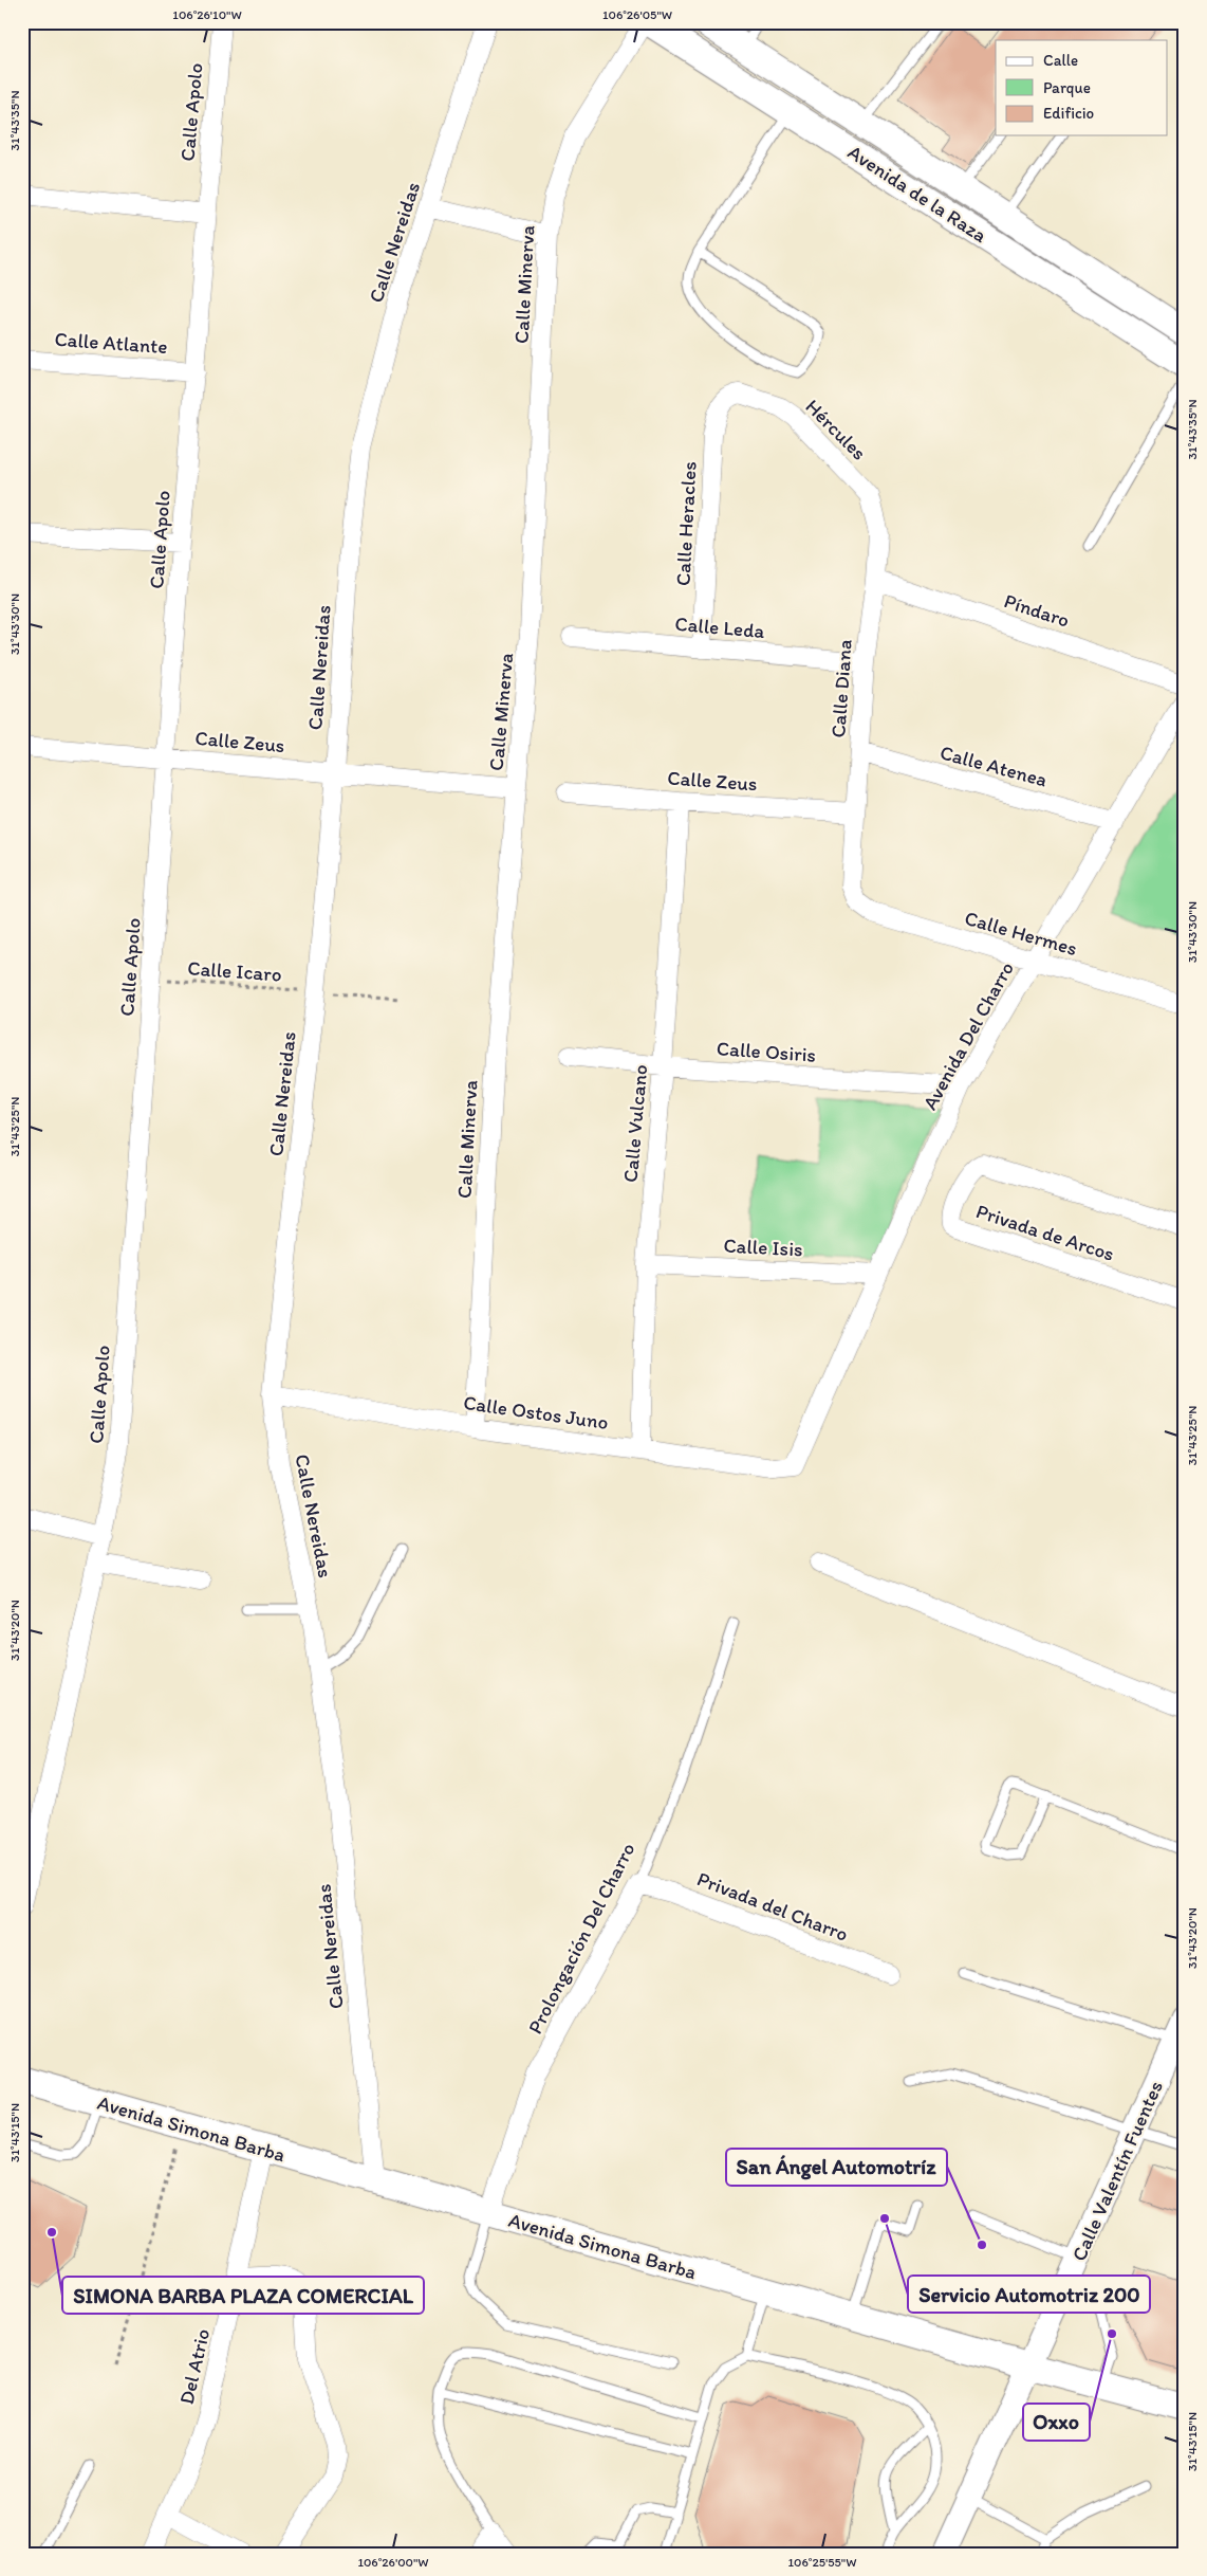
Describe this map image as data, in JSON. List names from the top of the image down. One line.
{"streets":{"main road":["Avenida de la Raza","Avenida Simona Barba"],"street":["Calle Apolo","Calle Nereidas","Calle Minerva","Calle Atlante","Hércules","Calle Heracles","Píndaro","Calle Leda","Calle Diana","Calle Zeus","Calle Atenea","Calle Hermes","Avenida Del Charro","Calle Osiris","Calle Vulcano","Privada de Arcos","Calle Isis","Calle Ostos Juno","Privada del Charro","Prolongación Del Charro","Calle Valentín Fuentes","Del Atrio"],"path":["Calle Icaro"]},"crossings":[["Calle Apolo","Calle Atlante"],["Calle Apolo","Calle Zeus"],["Calle Apolo","Calle Icaro"],["Calle Nereidas","Calle Zeus"],["Calle Nereidas","Calle Icaro"],["Calle Nereidas","Calle Ostos Juno"],["Calle Nereidas","Avenida Simona Barba"],["Calle Minerva","Calle Zeus"],["Calle Minerva","Calle Ostos Juno"],["Hércules","Calle Heracles"],["Hércules","Calle Diana"],["Calle Heracles","Calle Leda"],["Píndaro","Calle Diana"],["Calle Leda","Calle Diana"],["Calle Diana","Calle Zeus"],["Calle Diana","Calle Atenea"],["Calle Diana","Calle Hermes"],["Calle Zeus","Calle Vulcano"],["Calle Atenea","Avenida Del Charro"],["Calle Hermes","Avenida Del Charro"],["Avenida Del Charro","Calle Osiris"],["Avenida Del Charro","Calle Isis"],["Avenida Del Charro","Calle Ostos Juno"],["Calle Osiris","Calle Vulcano"],["Calle Vulcano","Calle Isis"],["Calle Vulcano","Calle Ostos Juno"],["Privada del Charro","Prolongación Del Charro"],["Prolongación Del Charro","Avenida Simona Barba"],["Avenida Simona Barba","Calle Valentín Fuentes"],["Avenida Simona Barba","Del Atrio"]],"places":["Servicio Automotriz 200","SIMONA BARBA PLAZA COMERCIAL","San Ángel Automotríz","Oxxo"],"legend":["Calle","Parque","Edificio"],"coordinates":["106°26'10\"W","106°26'05\"W","31°43'35\"N","31°43'30\"N","31°43'25\"N","31°43'20\"N","31°43'15\"N","106°26'00\"W","106°25'55\"W"]}
